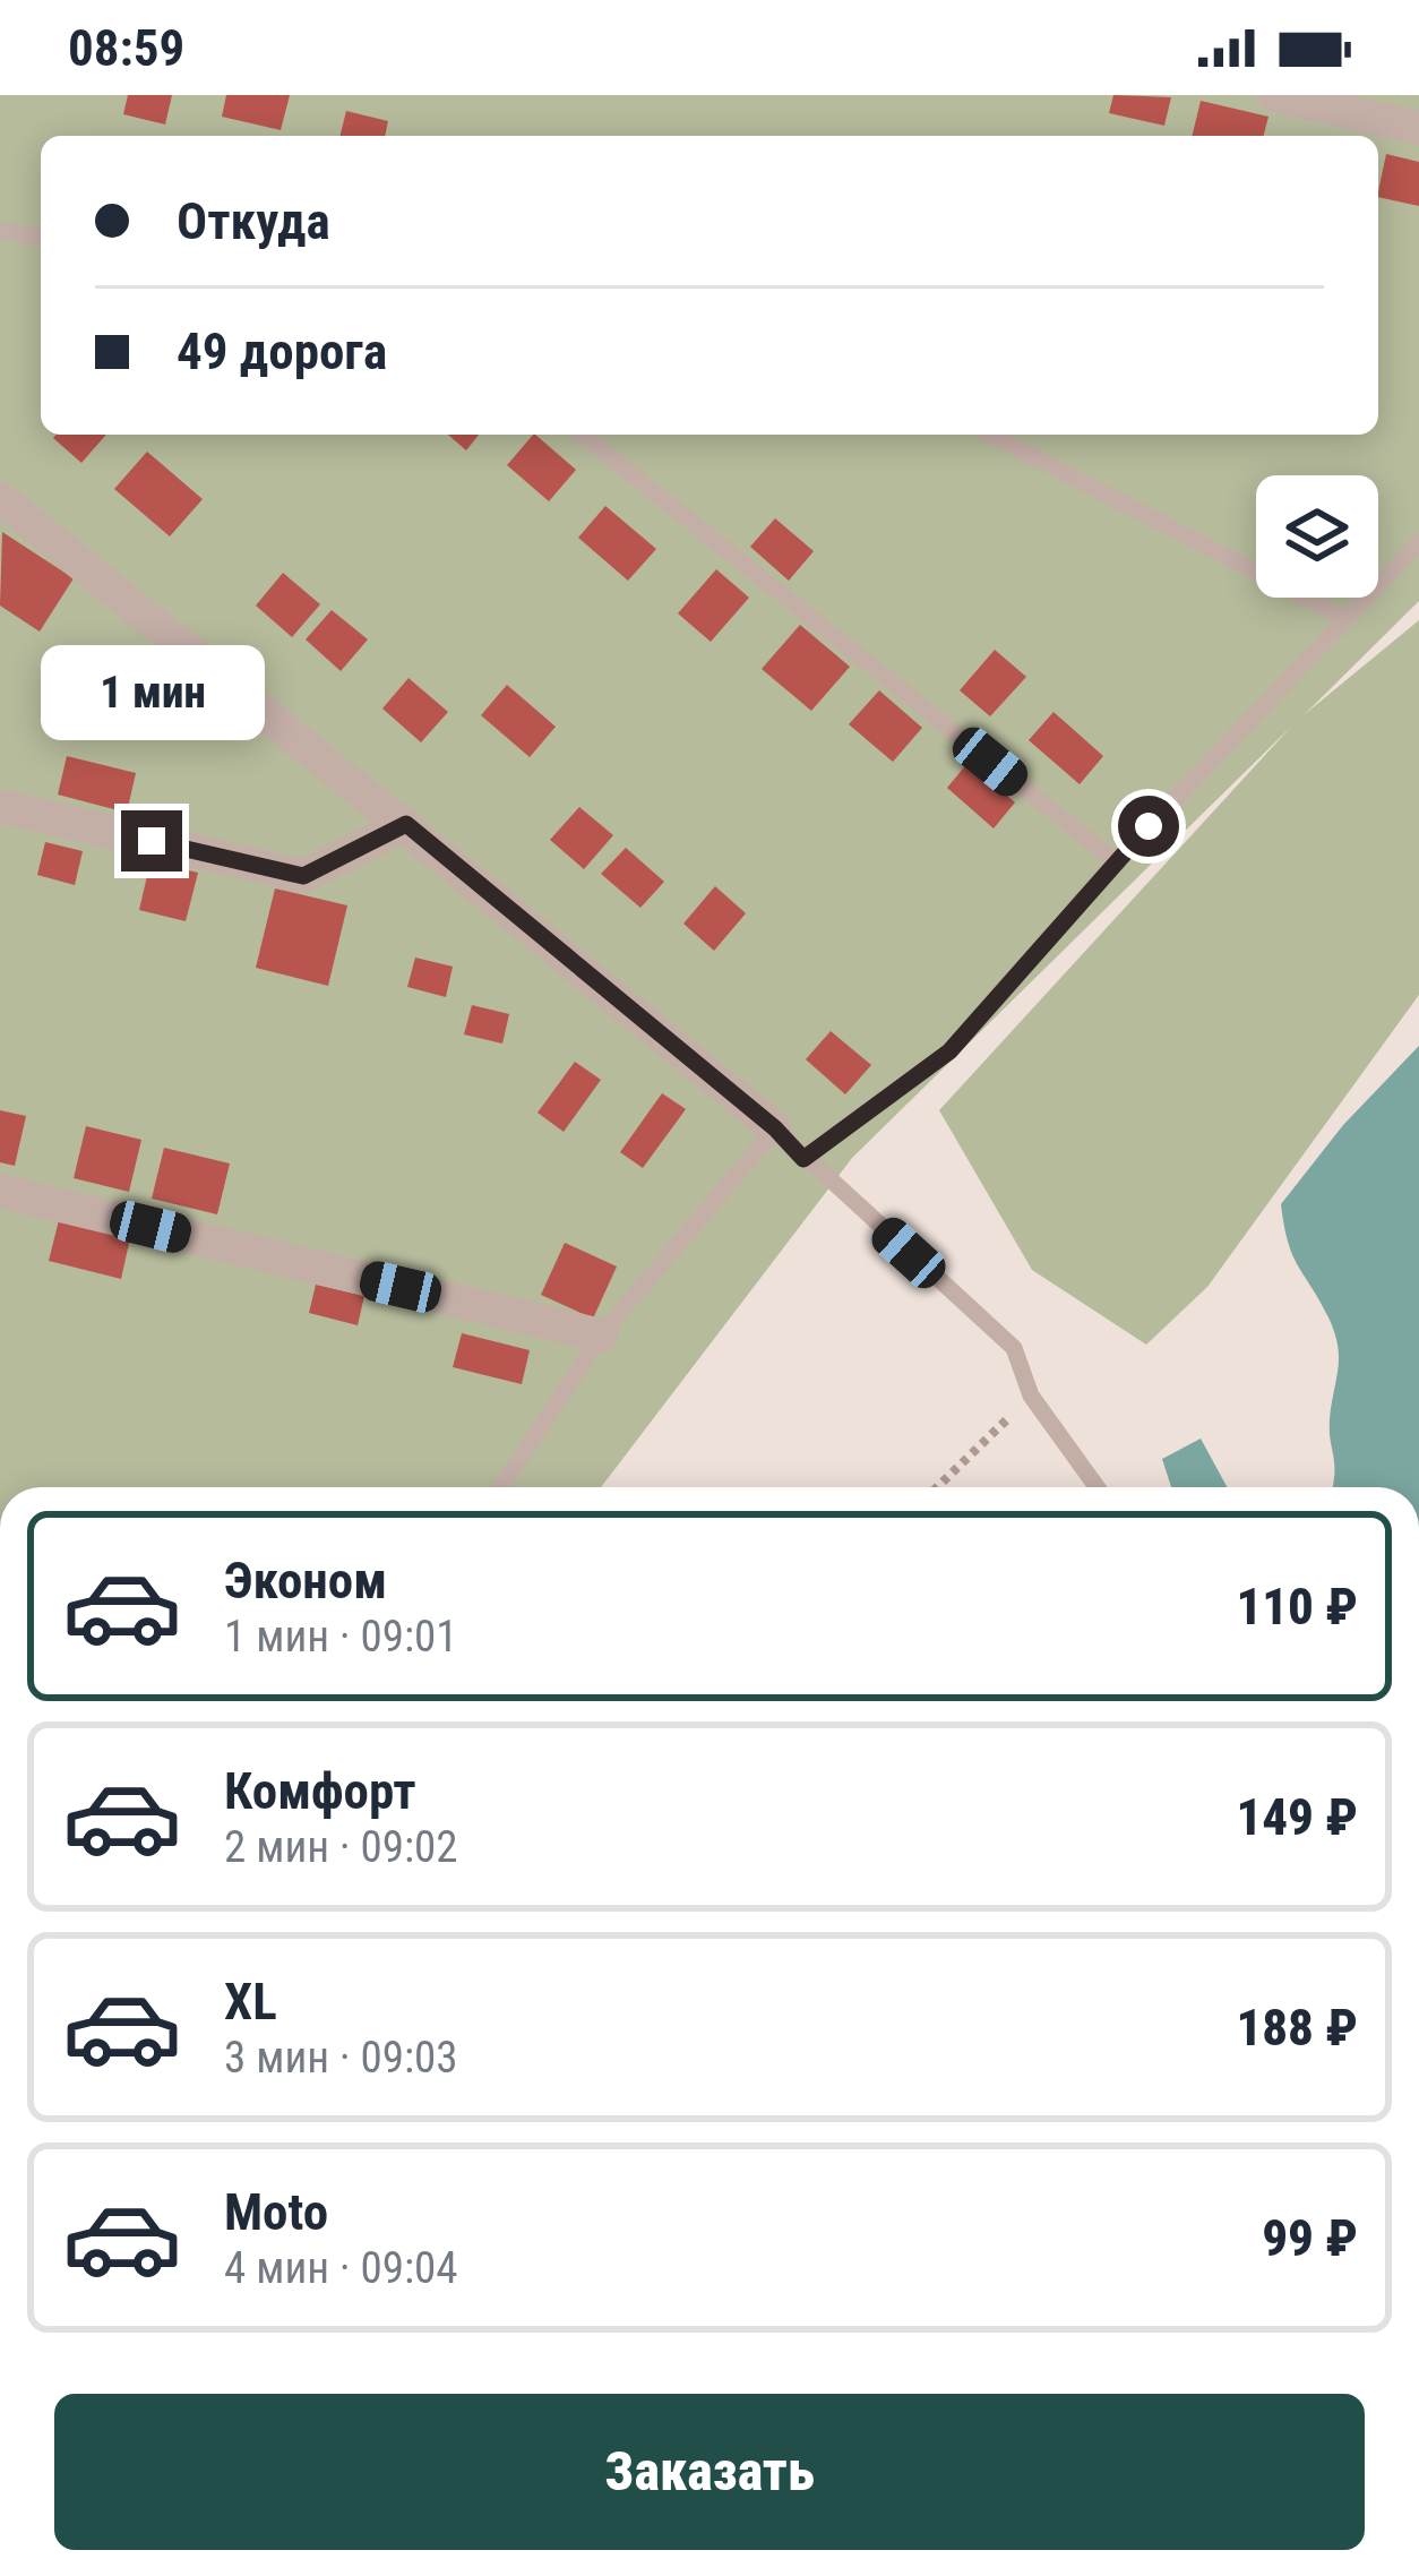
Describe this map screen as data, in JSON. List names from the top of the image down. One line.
{"page":{"status":"08:59","banner":["Откуда","49 дорога"],"bubble":"1 мин","list":[{"name":"Эконом","note":"1 мин · 09:01","value":"110 ₽"},{"name":"Комфорт","note":"2 мин · 09:02","value":"149 ₽"},{"name":"XL","note":"3 мин · 09:03","value":"188 ₽"},{"name":"Moto","note":"4 мин · 09:04","value":"99 ₽"}],"buttons":"Заказать"}}
